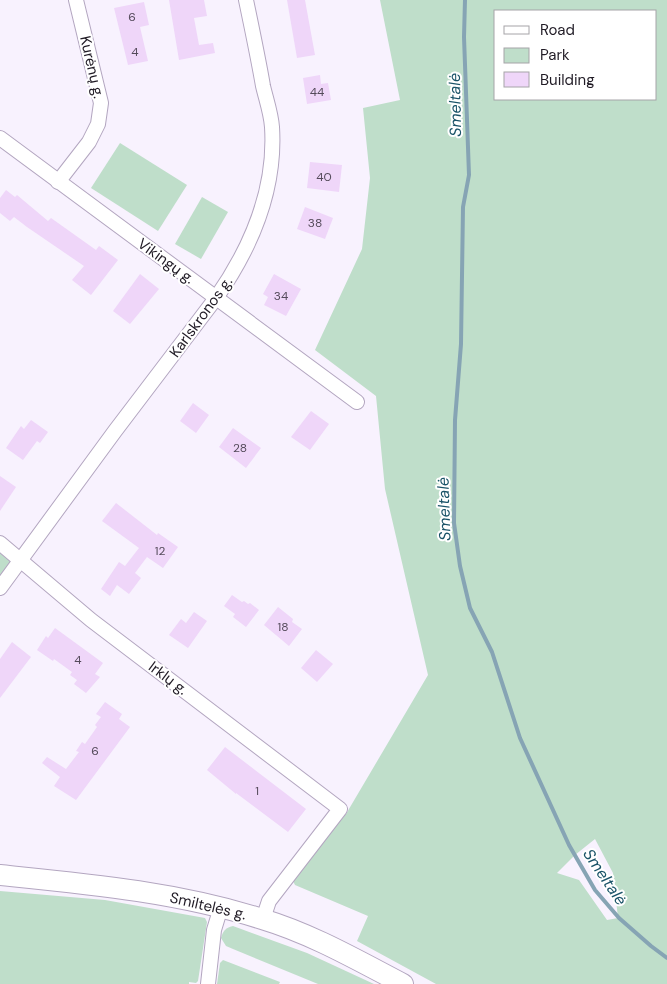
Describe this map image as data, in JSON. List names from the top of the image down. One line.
{"streets":{"street":["Kurėnų g.","Vikingų g.","Karlskronos g.","Irklų g.","Smiltelės g."]},"crossings":[["Kurėnų g.","Vikingų g."],["Vikingų g.","Karlskronos g."],["Karlskronos g.","Irklų g."],["Irklų g.","Smiltelės g."]],"water":["Smeltalė"],"house_numbers":["6","4","44","40","38","34","28","12","18","4","6","1"],"legend":["Road","Park","Building"]}
